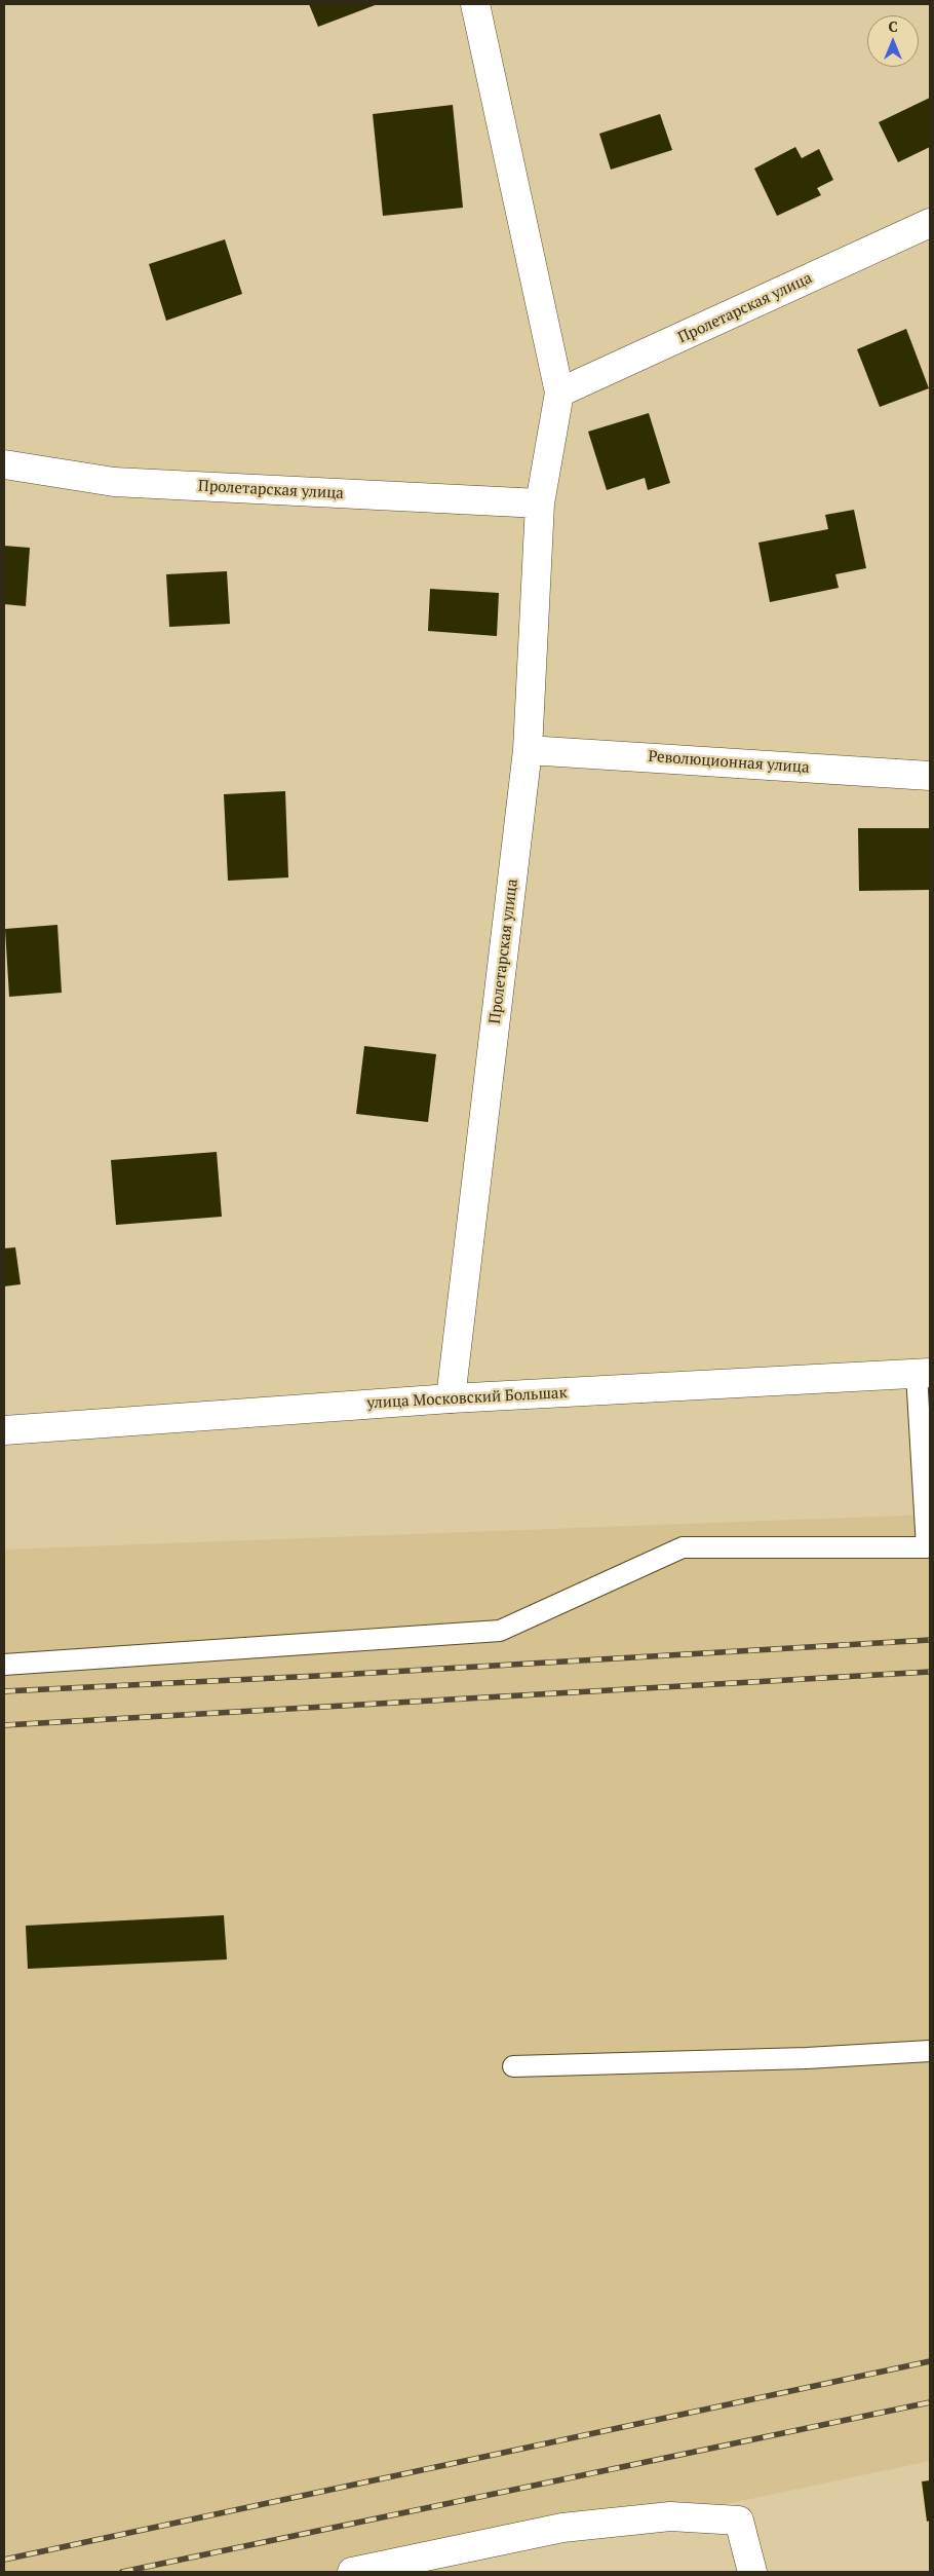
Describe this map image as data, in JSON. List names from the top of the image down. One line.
{"streets":{"street":["Пролетарская улица","Революционная улица","улица Московский Большак"]},"crossings":[["Пролетарская улица","Революционная улица"],["Пролетарская улица","улица Московский Большак"]],"north":"top"}
